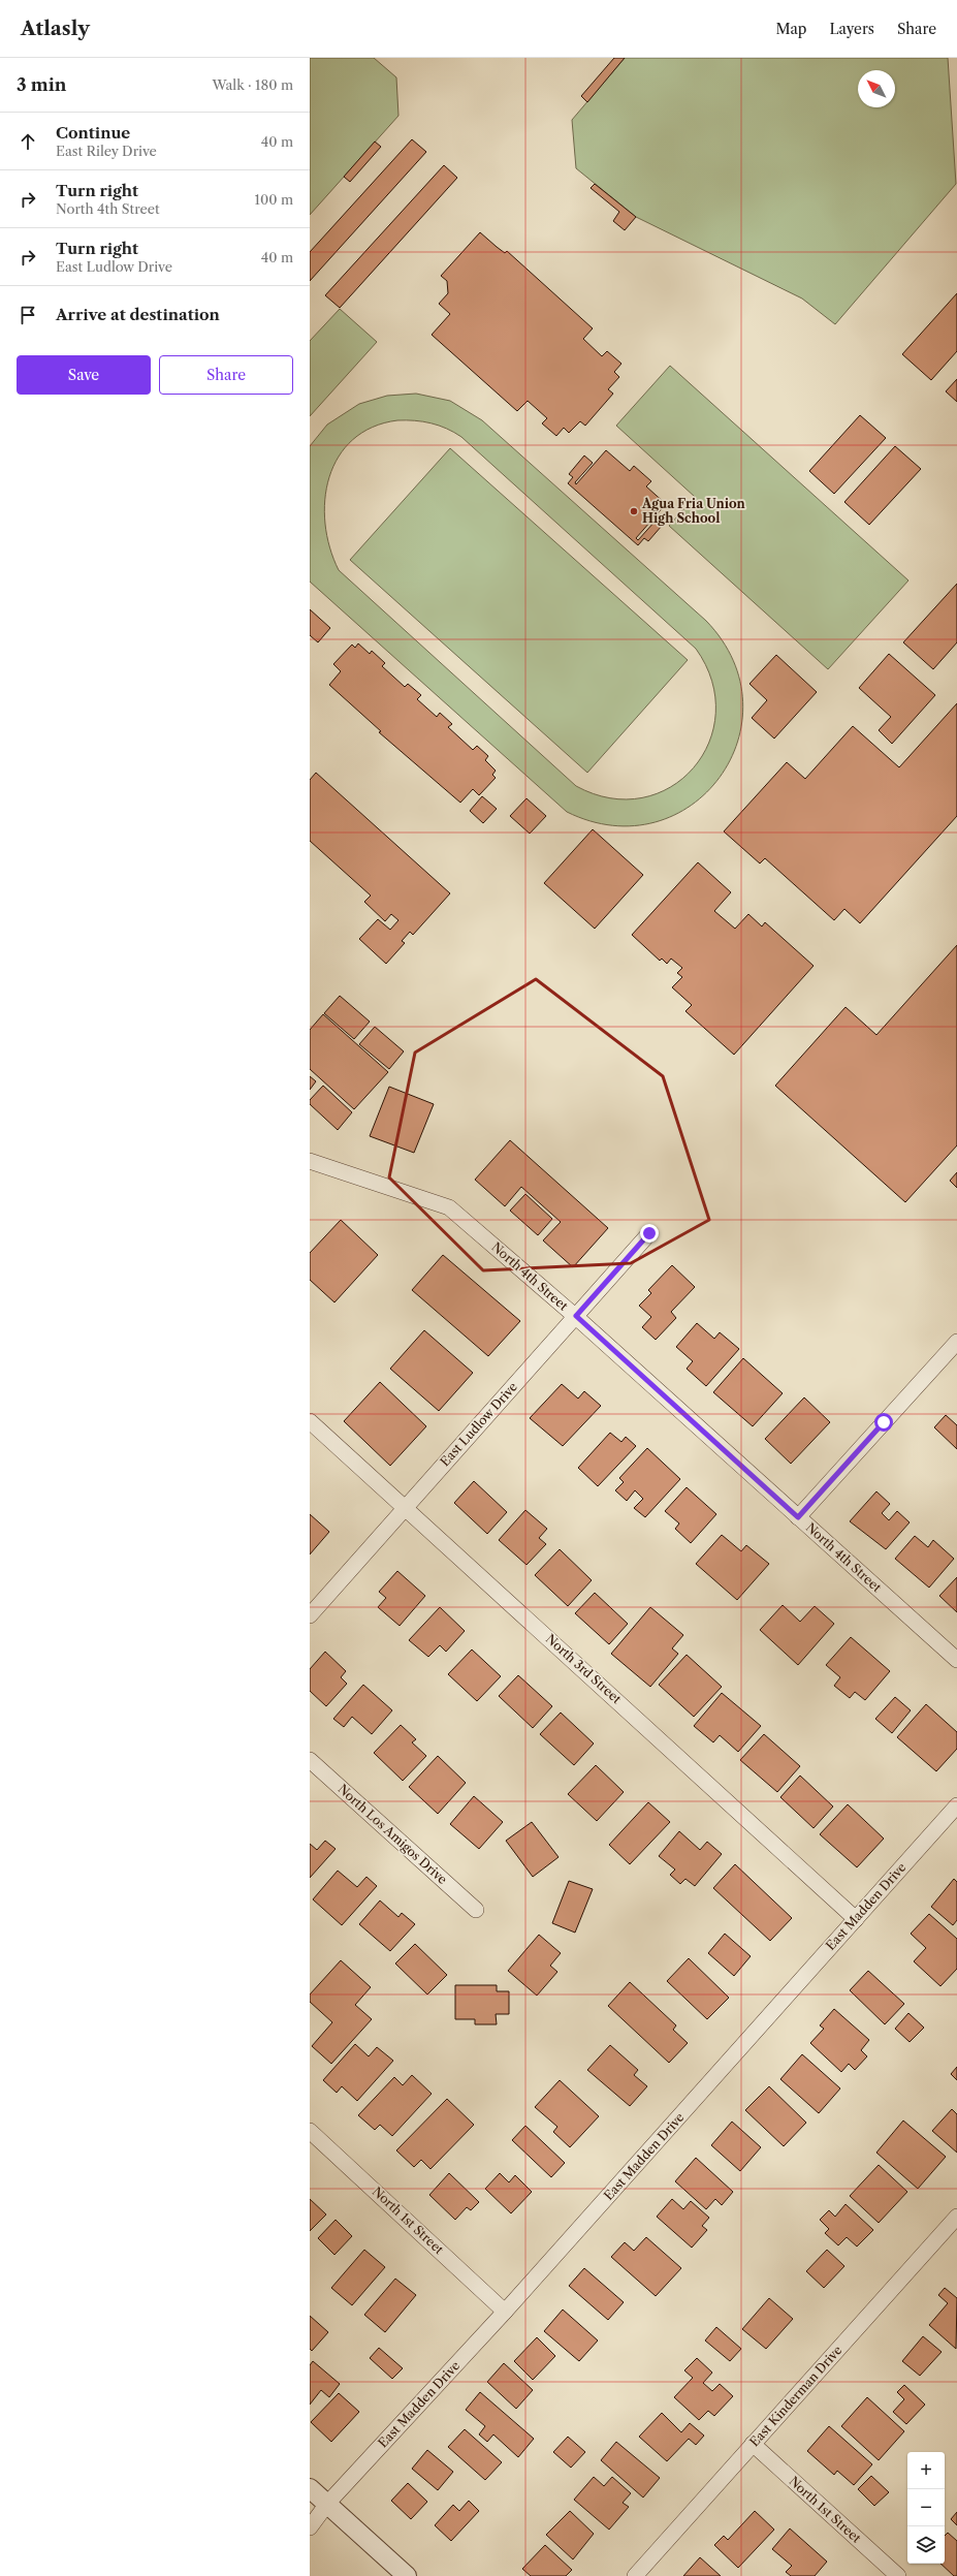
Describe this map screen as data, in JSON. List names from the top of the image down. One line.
{"streets":{"street":["North 4th Street","East Ludlow Drive","North 3rd Street","North Los Amigos Drive","East Madden Drive","North 1st Street","East Kinderman Drive"]},"crossings":[["North 4th Street","East Ludlow Drive"],["East Ludlow Drive","North 3rd Street"],["North 3rd Street","East Madden Drive"],["East Madden Drive","North 1st Street"],["North 1st Street","East Kinderman Drive"]],"places":["Agua Fria Union High School"],"north":"top left","page":{"header":"Atlasly","nav":["Map","Layers","Share"],"heading":["3 min","Walk · 180 m"],"list":[["Continue","East Riley Drive","40 m"],["Turn right","North 4th Street","100 m"],["Turn right","East Ludlow Drive","40 m"],"Arrive at destination"],"buttons":["Save","Share"],"map_buttons":["+","−"]}}
